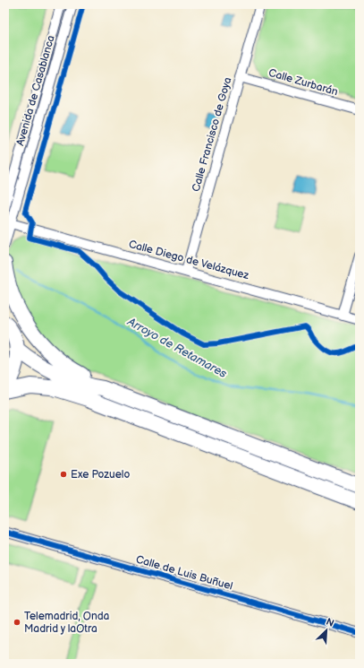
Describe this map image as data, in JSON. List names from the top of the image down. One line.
{"streets":{"street":["Calle Zurbarán","Avenida de Casablanca","Calle Francisco de Goya","Calle Diego de Velázquez","Calle de Luis Buñuel"]},"crossings":[["Calle Zurbarán","Calle Francisco de Goya"],["Avenida de Casablanca","Calle Diego de Velázquez"],["Calle Francisco de Goya","Calle Diego de Velázquez"]],"water":["Arroyo de Retamares"],"places":["Exe Pozuelo","Telemadrid, Onda Madrid y laOtra"],"north":"top right"}
